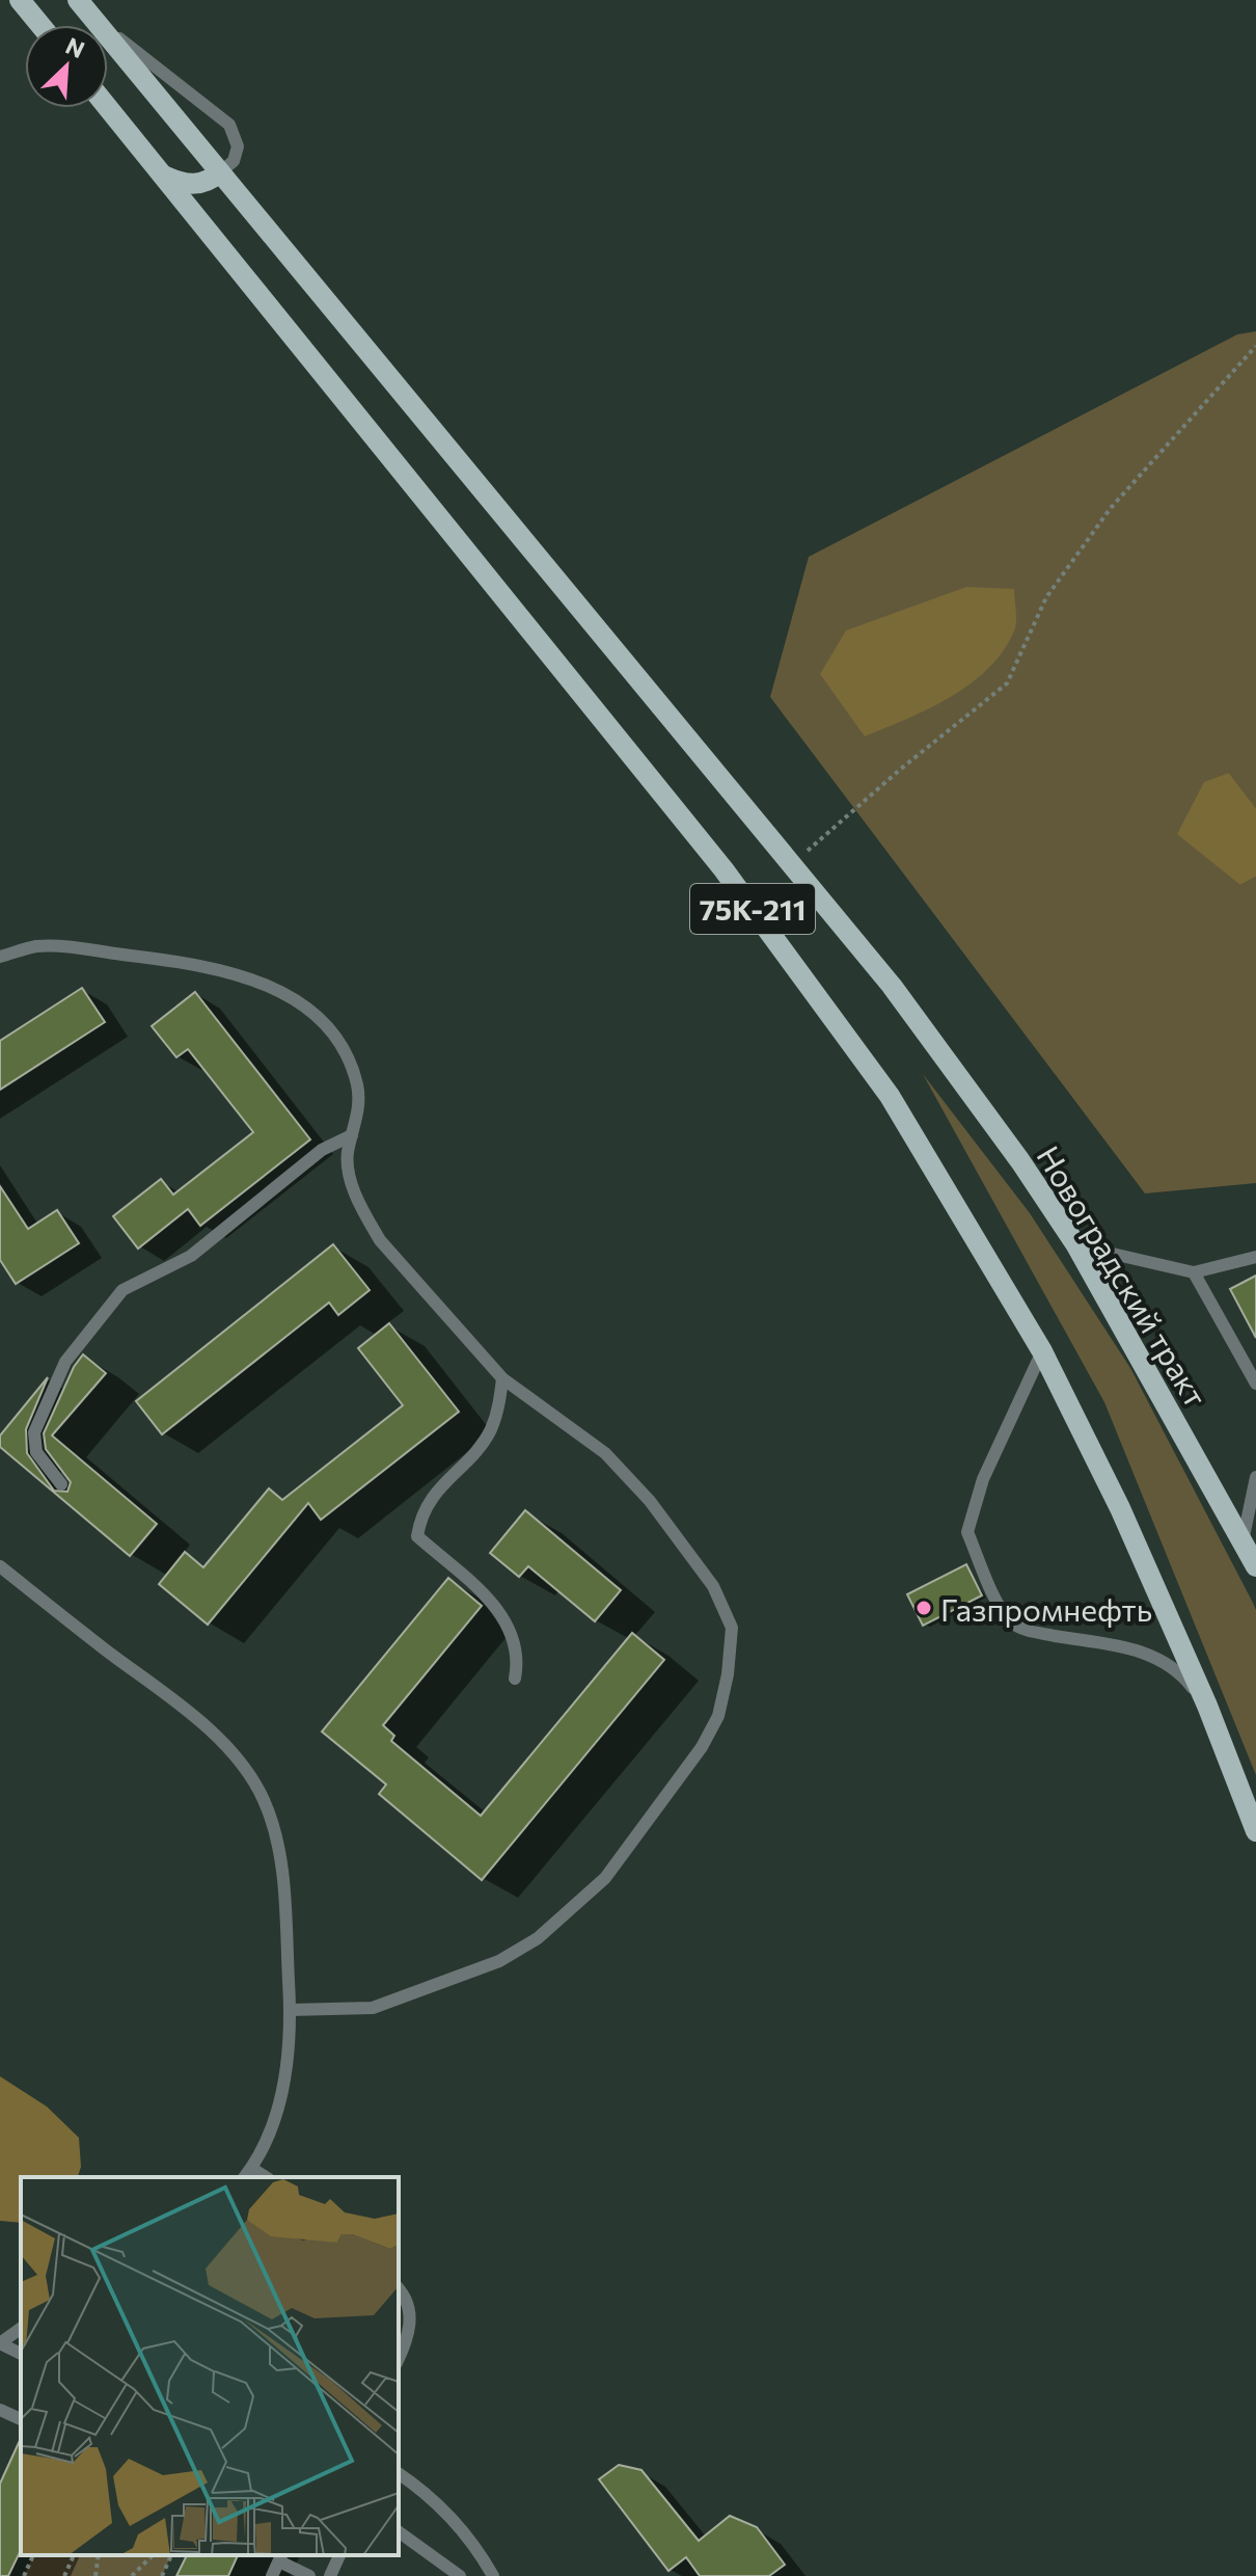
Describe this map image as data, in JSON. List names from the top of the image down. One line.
{"streets":{"main road":["75К-211","Новоградский тракт"]},"crossings":[["75К-211","Новоградский тракт"]],"places":["Газпромнефть"],"north":"top right"}
